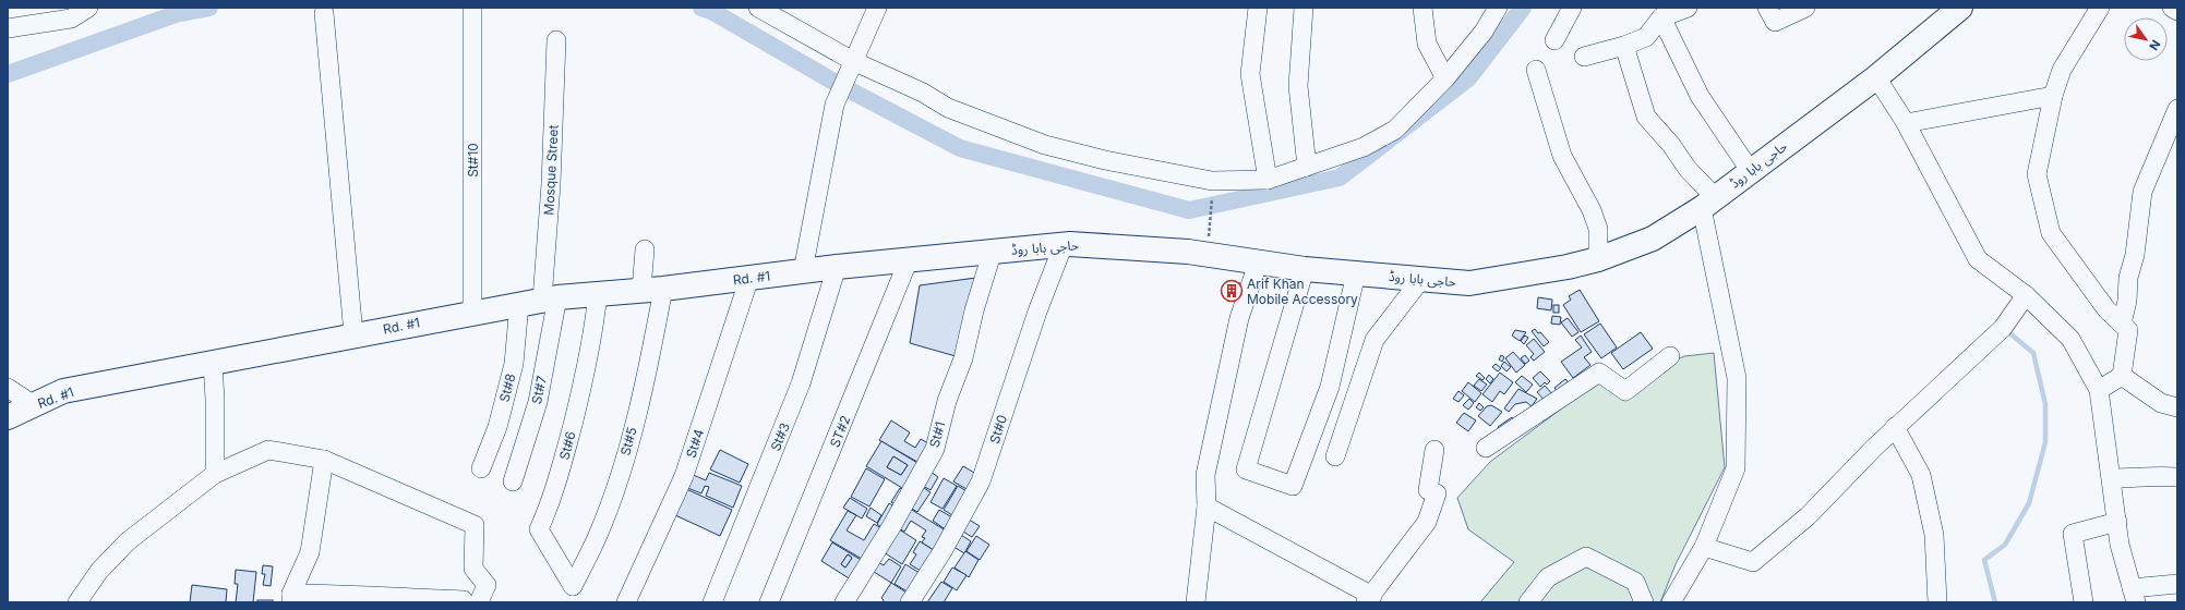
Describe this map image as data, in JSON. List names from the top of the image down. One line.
{"streets":{"main road":["حاجی بابا روڈ","Rd. #1"],"street":["St#10","Mosque Street","St#8","St#7","St#0","ST#2","St#1","St#3","St#5","St#4","St#6"]},"crossings":[["St#10","Rd. #1"],["حاجی بابا روڈ","Rd. #1"],["حاجی بابا روڈ","St#0"],["حاجی بابا روڈ","ST#2"],["حاجی بابا روڈ","St#1"],["حاجی بابا روڈ","St#3"],["Mosque Street","Rd. #1"],["Mosque Street","St#8"],["Mosque Street","St#7"],["Rd. #1","St#8"],["Rd. #1","St#7"],["Rd. #1","St#5"],["Rd. #1","St#4"],["Rd. #1","St#6"],["St#8","St#7"],["St#5","St#6"]],"places":{"building":["Arif Khan Mobile Accessory"]},"north":"bottom right"}
